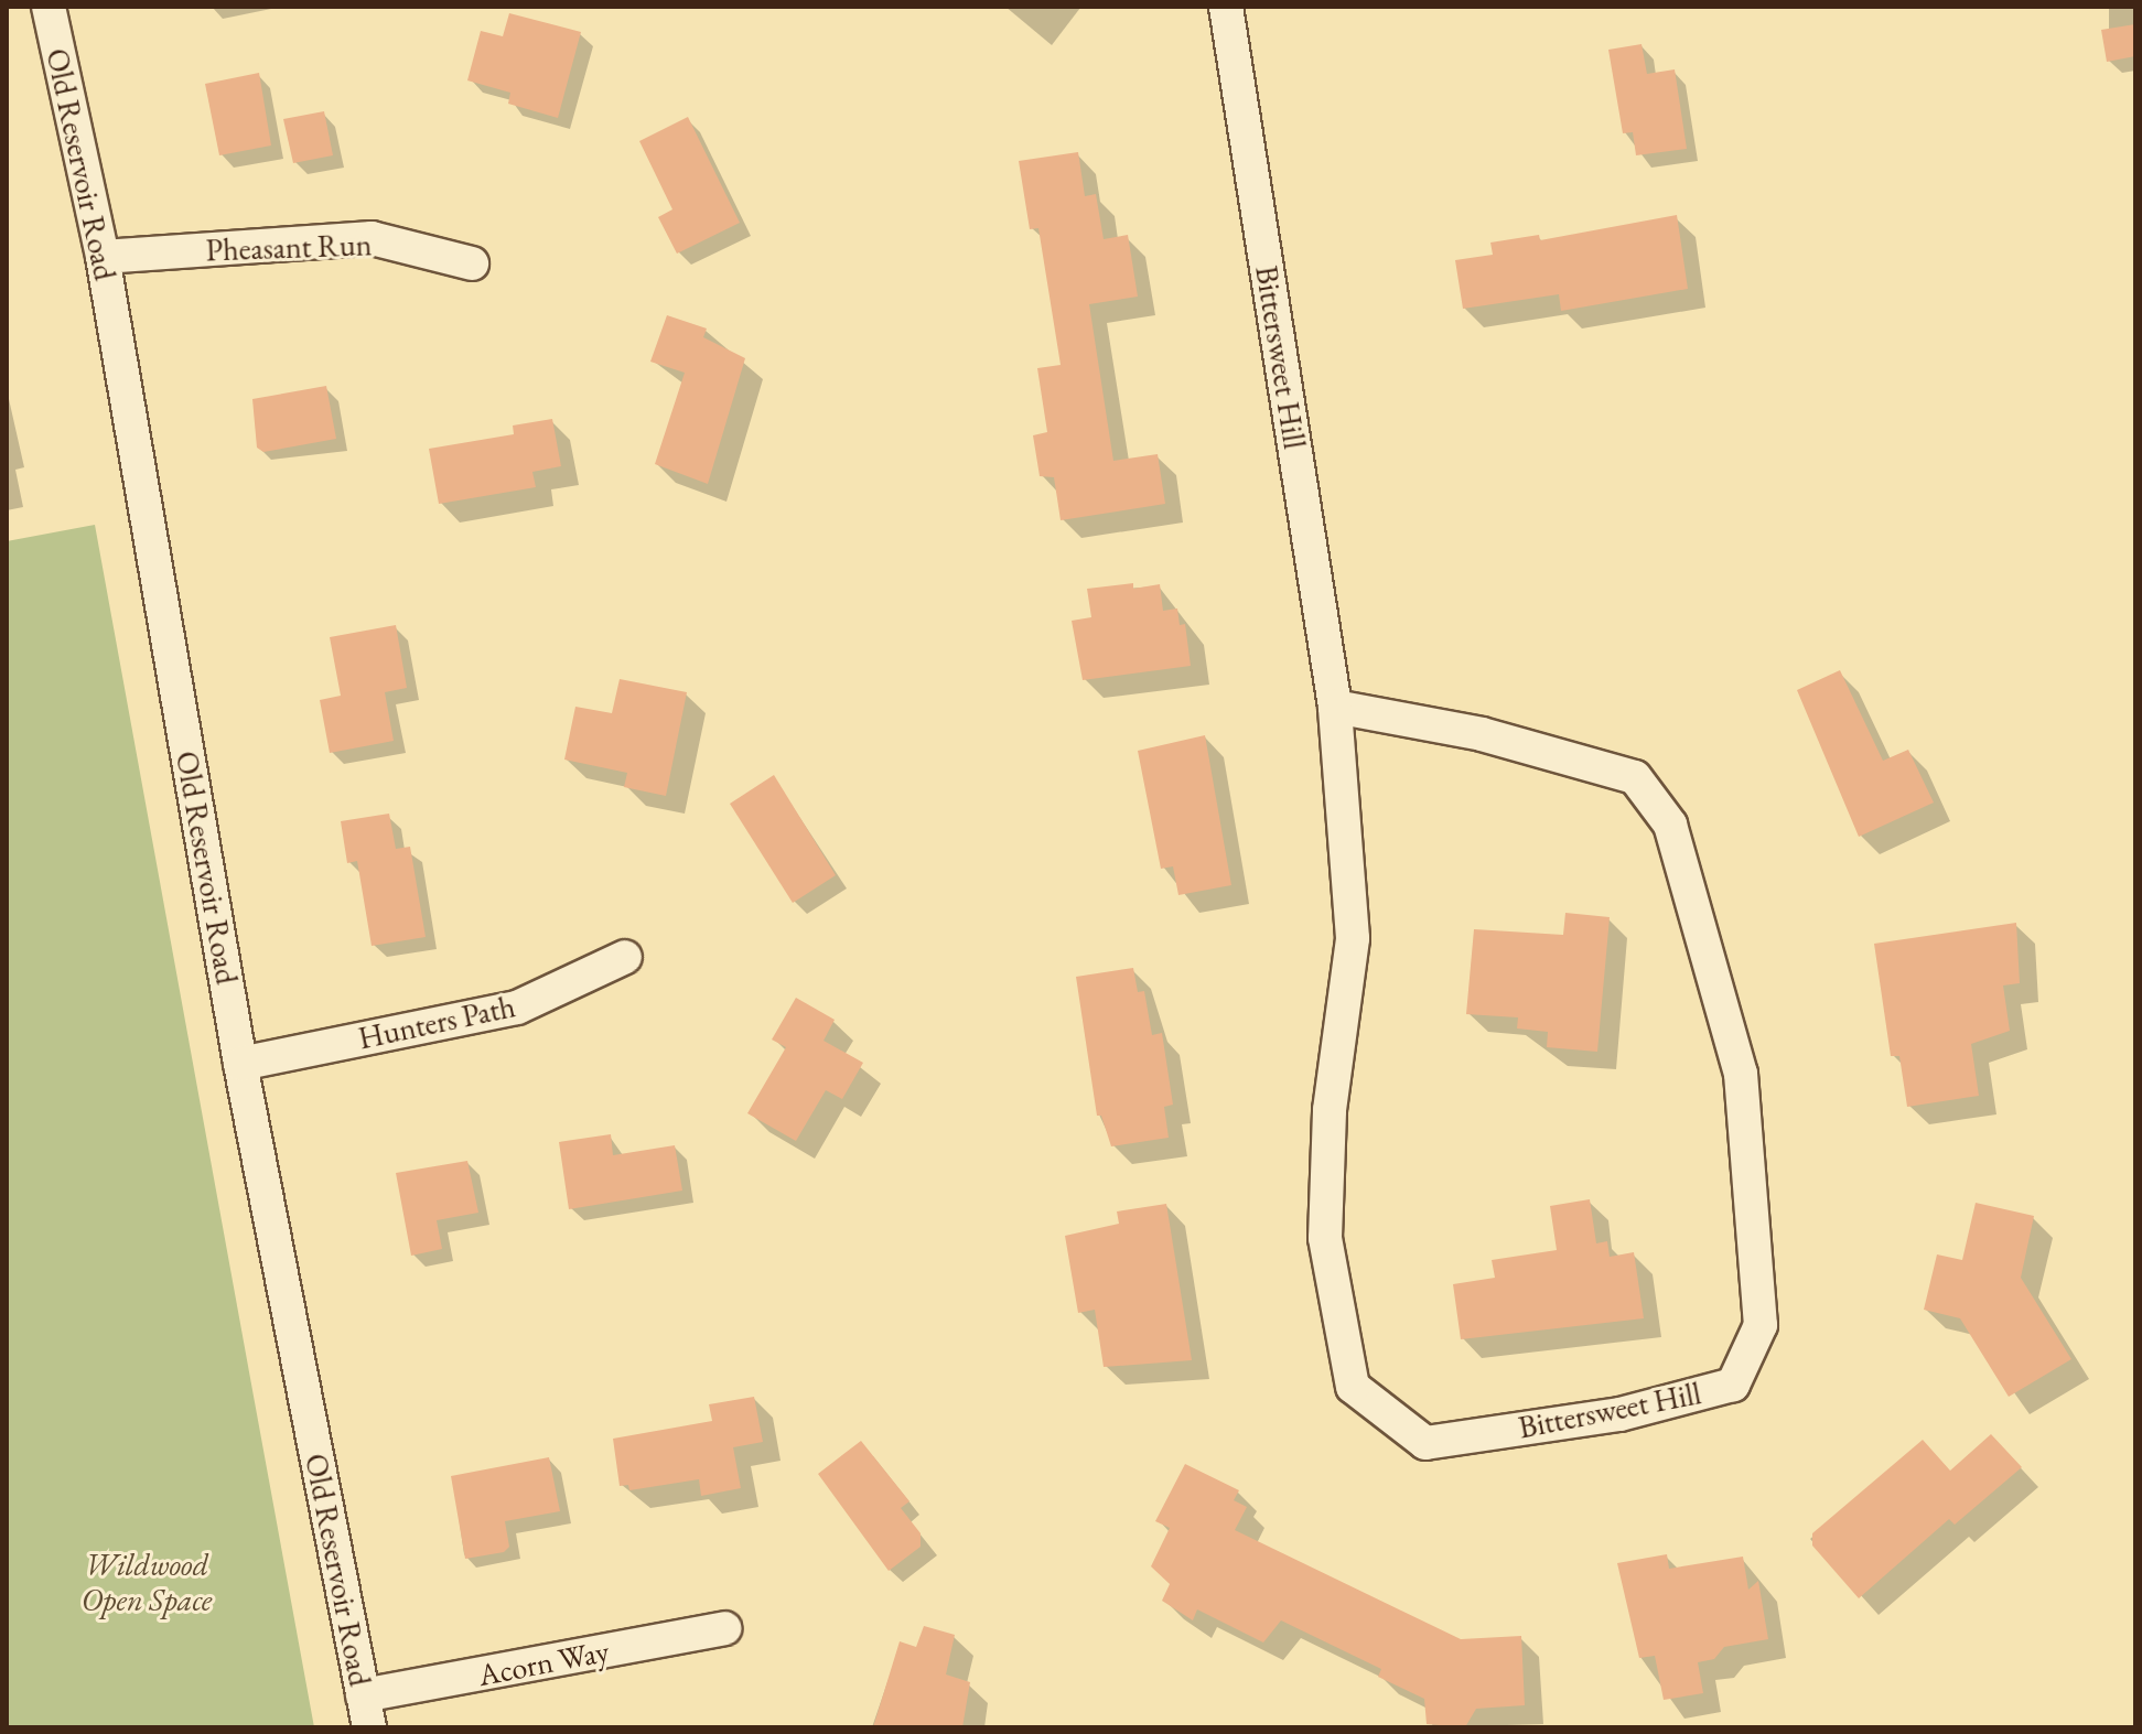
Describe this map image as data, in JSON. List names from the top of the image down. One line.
{"streets":{"street":["Old Reservoir Road","Pheasant Run","Bittersweet Hill","Hunters Path","Acorn Way"]},"crossings":[["Old Reservoir Road","Pheasant Run"],["Old Reservoir Road","Hunters Path"],["Old Reservoir Road","Acorn Way"]],"parks":["Wildwood Open Space"]}
